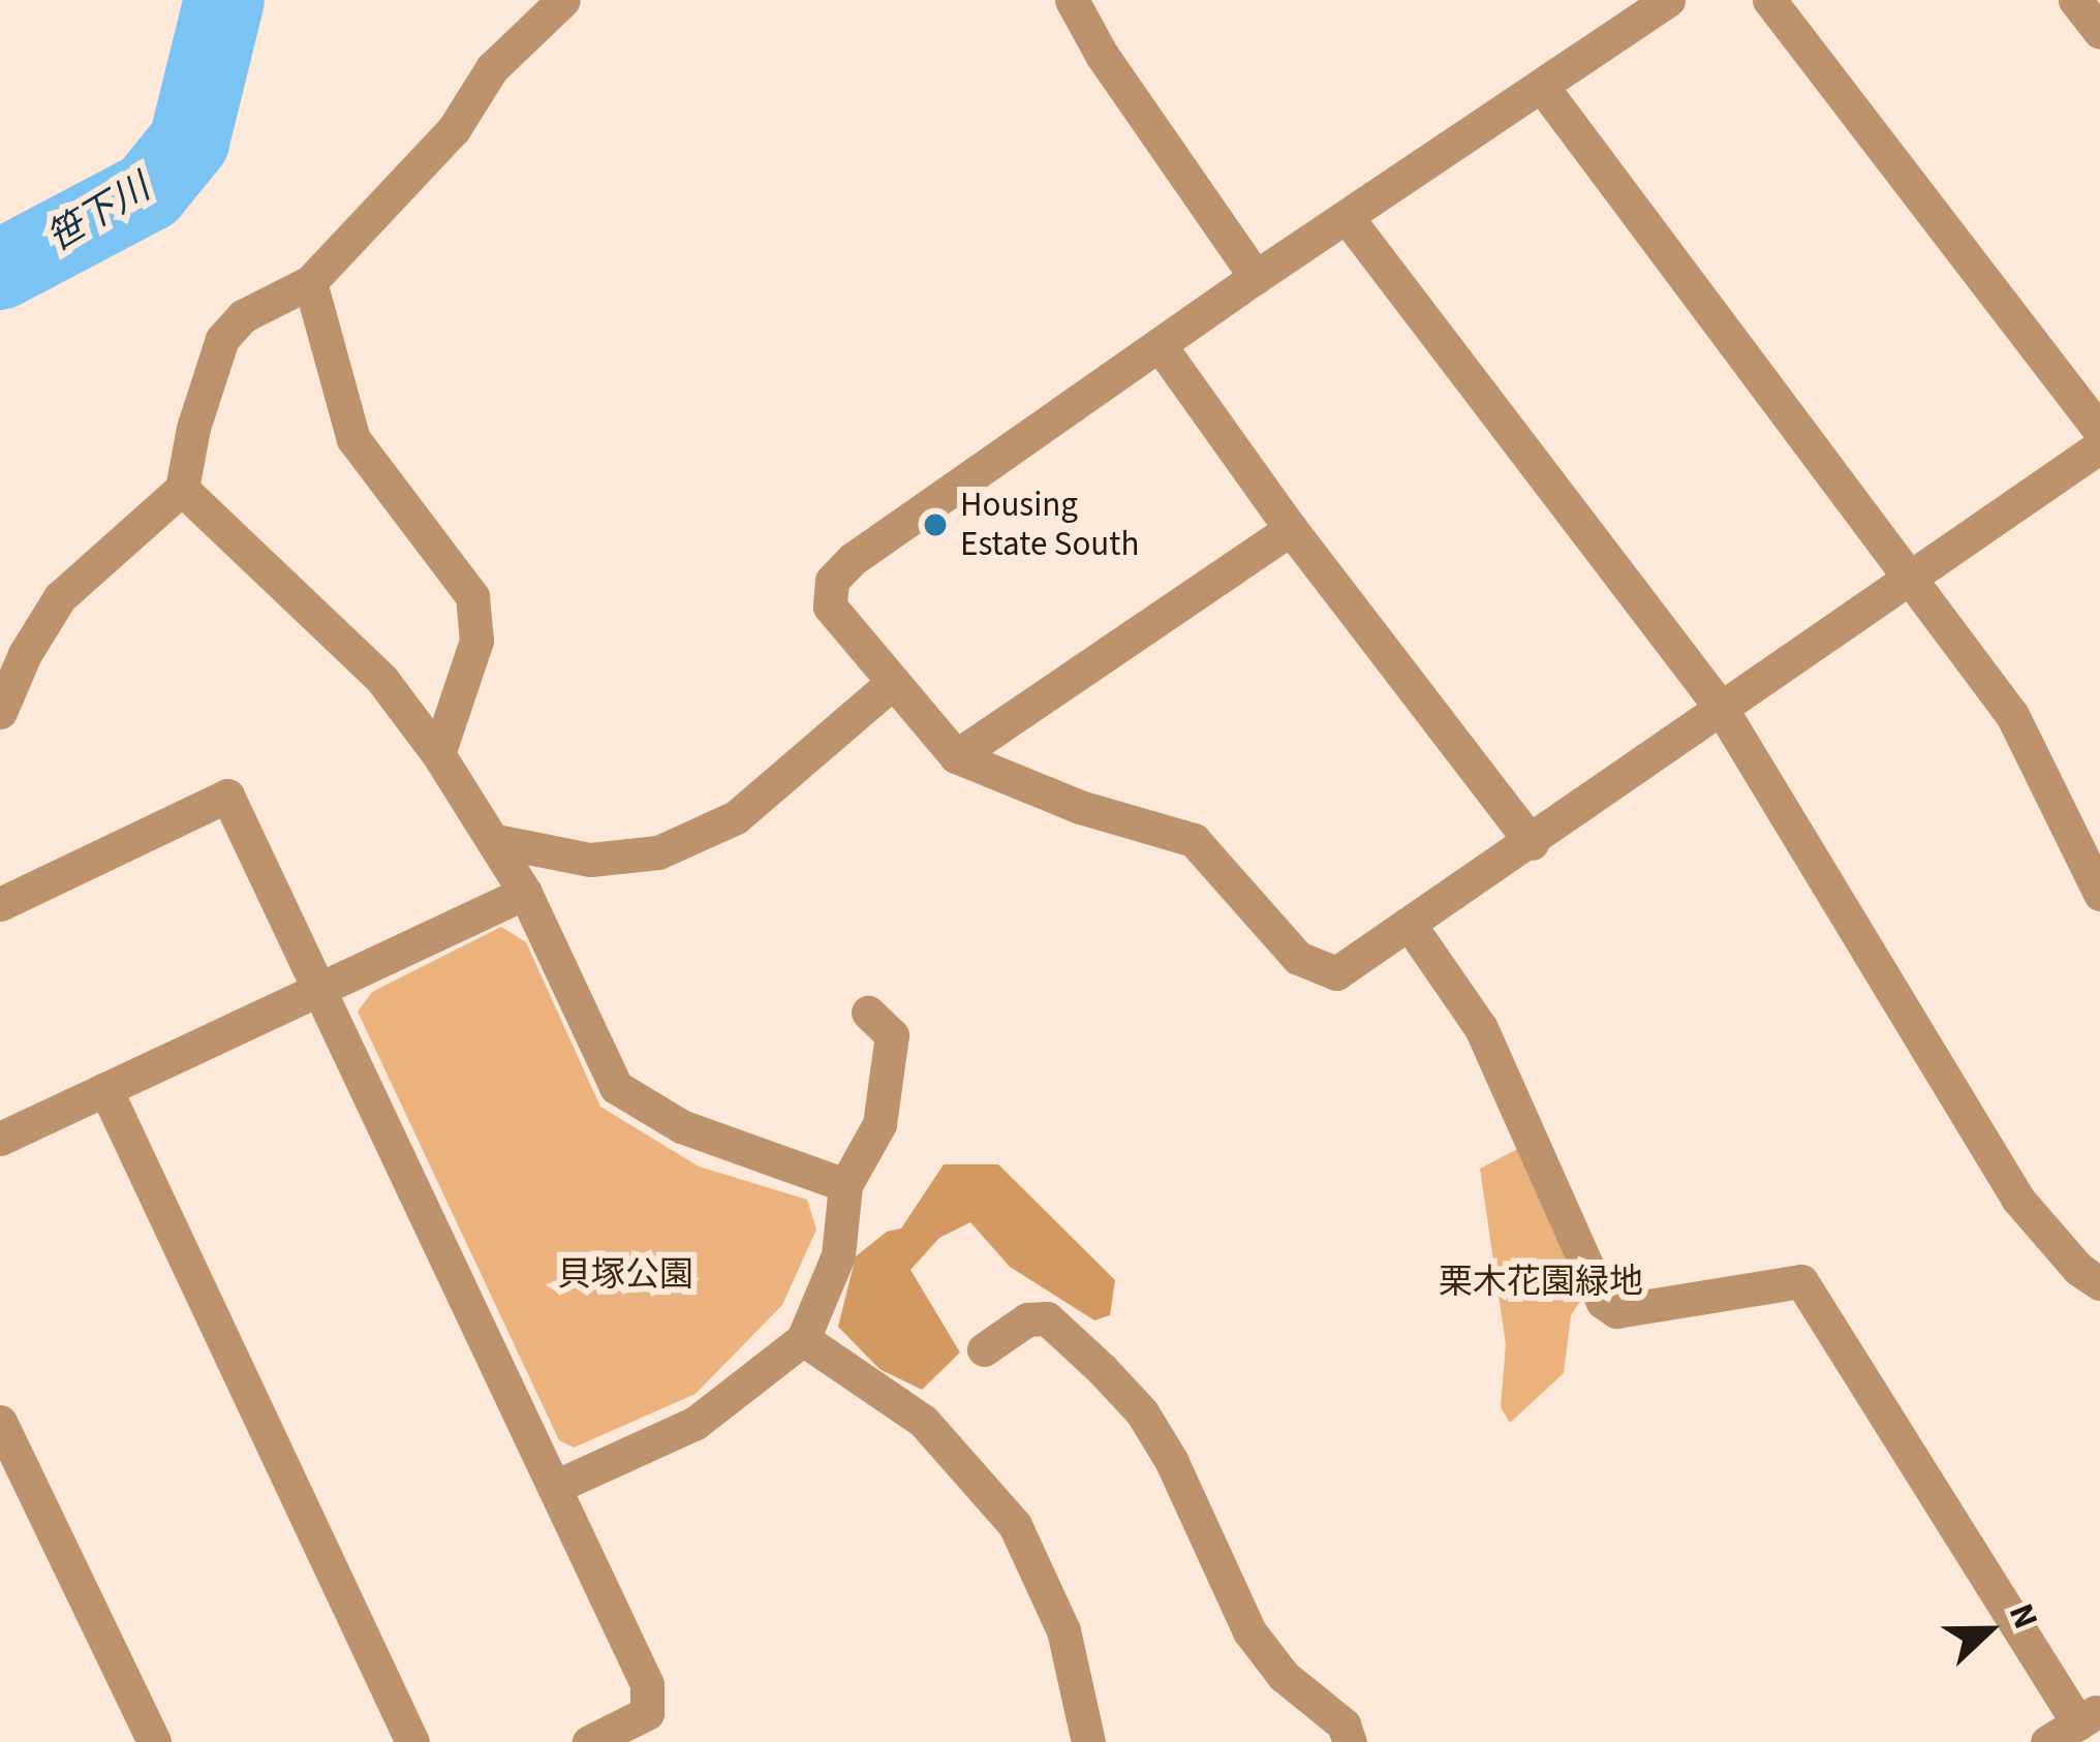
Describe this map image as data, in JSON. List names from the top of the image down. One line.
{"water":["笹下川"],"parks":["貝塚公園","栗木花園緑地"],"places":["Housing Estate South"],"north":"right"}
